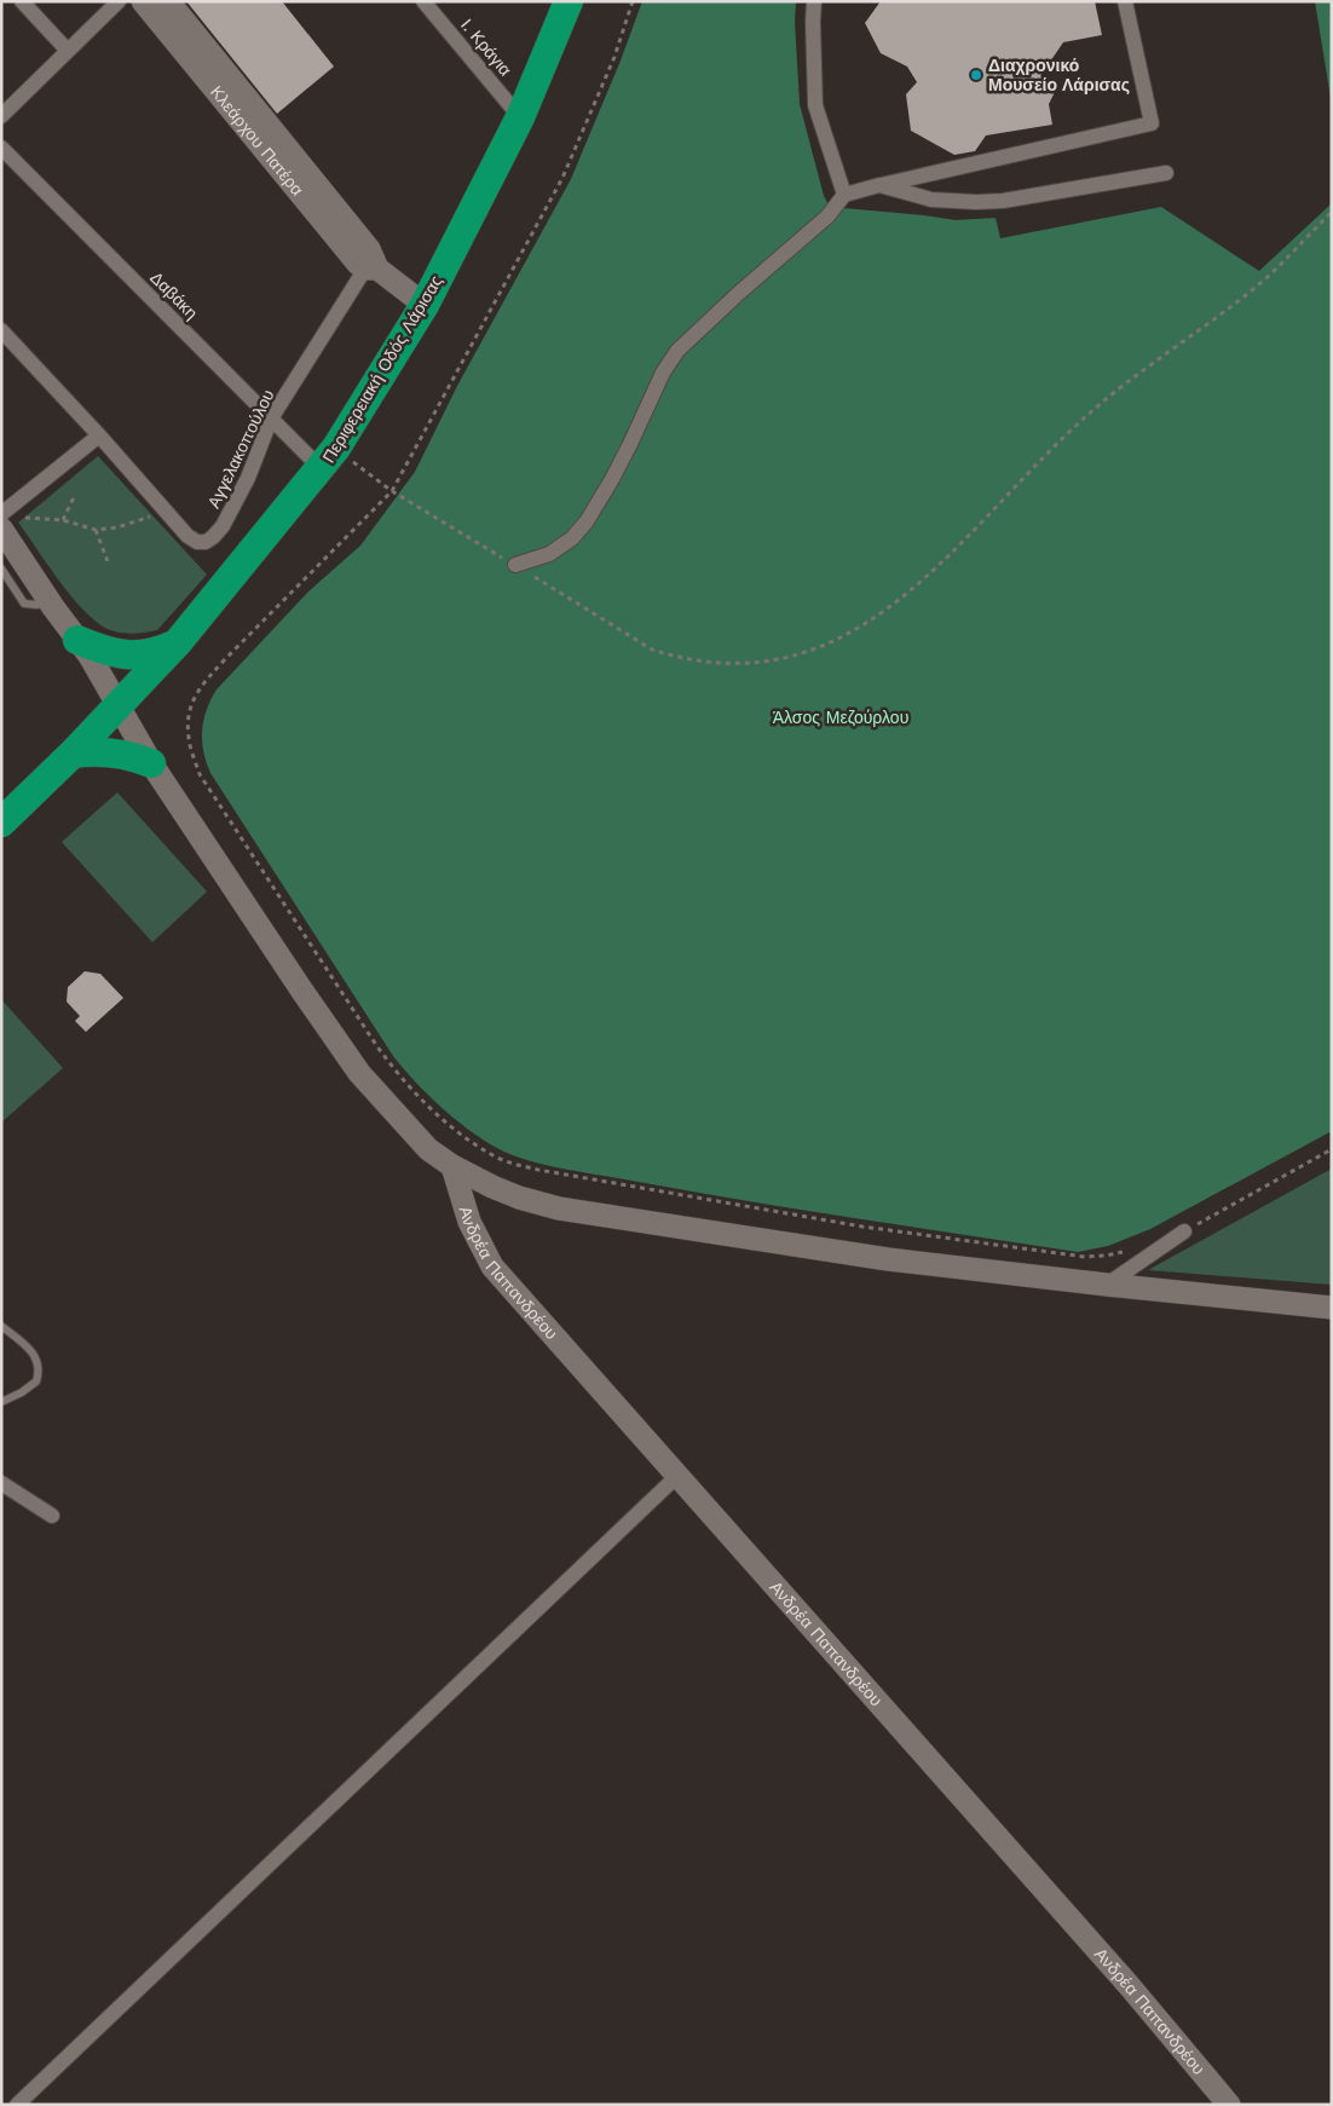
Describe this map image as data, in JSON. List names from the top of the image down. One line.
{"streets":{"highway":["Περιφερειακή Οδός Λάρισας"],"street":["Ι. Κράγια","Κλεάρχου Πατέρα","Δαβάκη","Αγγελακοπούλου","Ανδρέα Παπανδρέου"]},"crossings":[["Ι. Κράγια","Περιφερειακή Οδός Λάρισας"],["Κλεάρχου Πατέρα","Περιφερειακή Οδός Λάρισας"],["Κλεάρχου Πατέρα","Αγγελακοπούλου"],["Δαβάκη","Περιφερειακή Οδός Λάρισας"],["Δαβάκη","Αγγελακοπούλου"]],"parks":["Άλσος Μεζούρλου"],"places":["Διαχρονικό Μουσείο Λάρισας"]}
